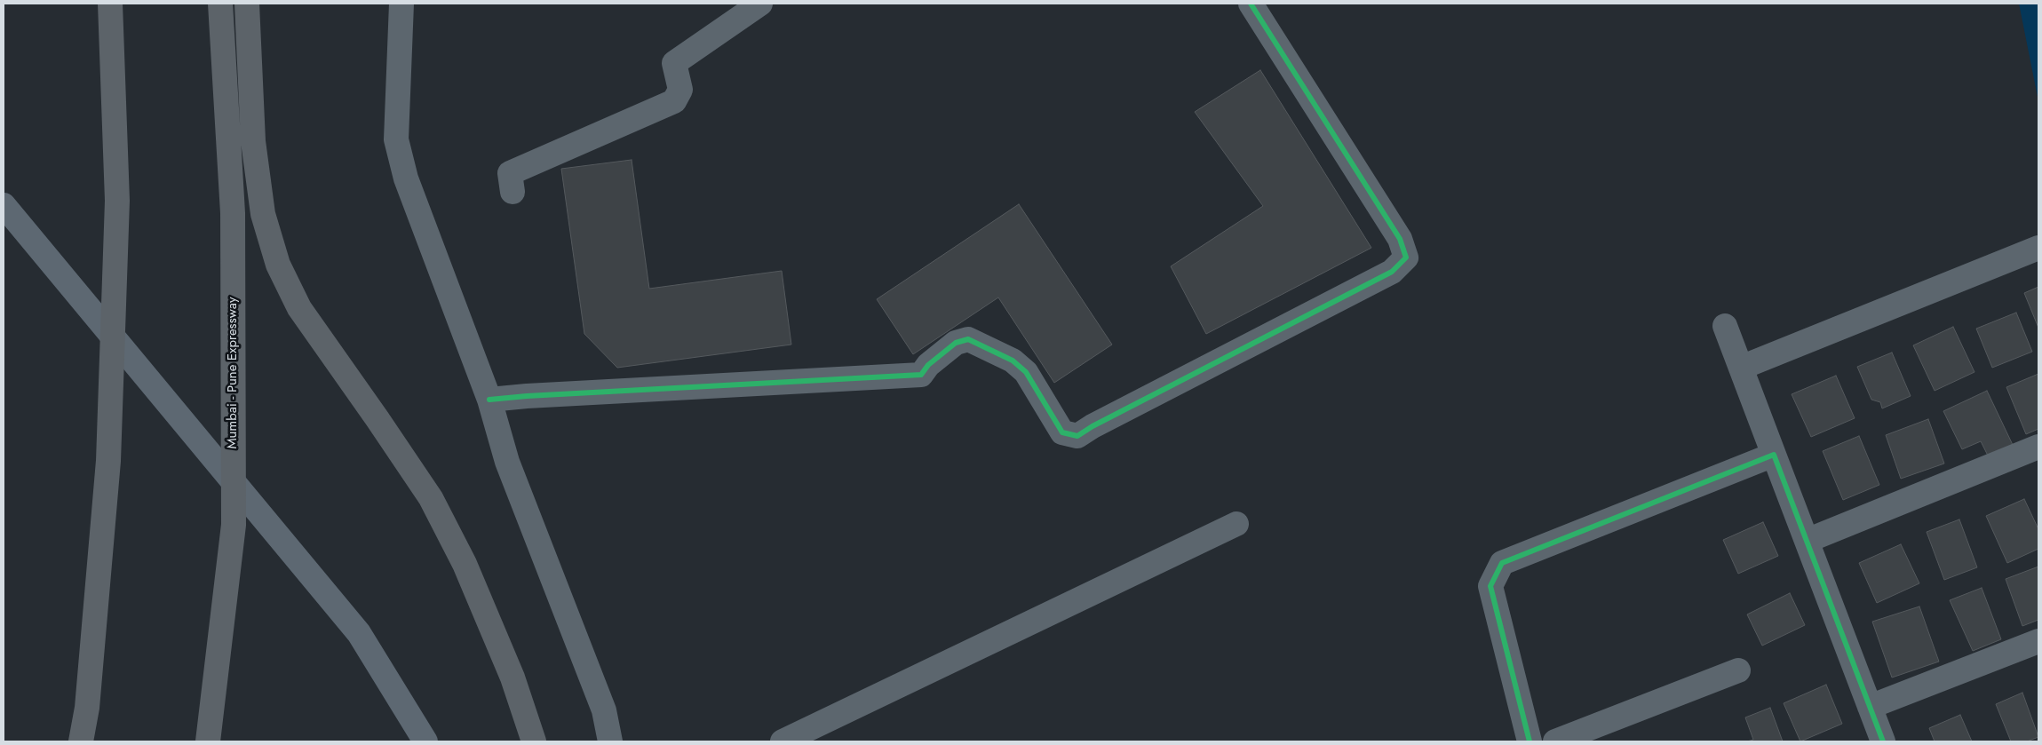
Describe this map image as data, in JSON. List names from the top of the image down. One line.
{"streets":{"highway":["Mumbai - Pune Expressway"]}}
